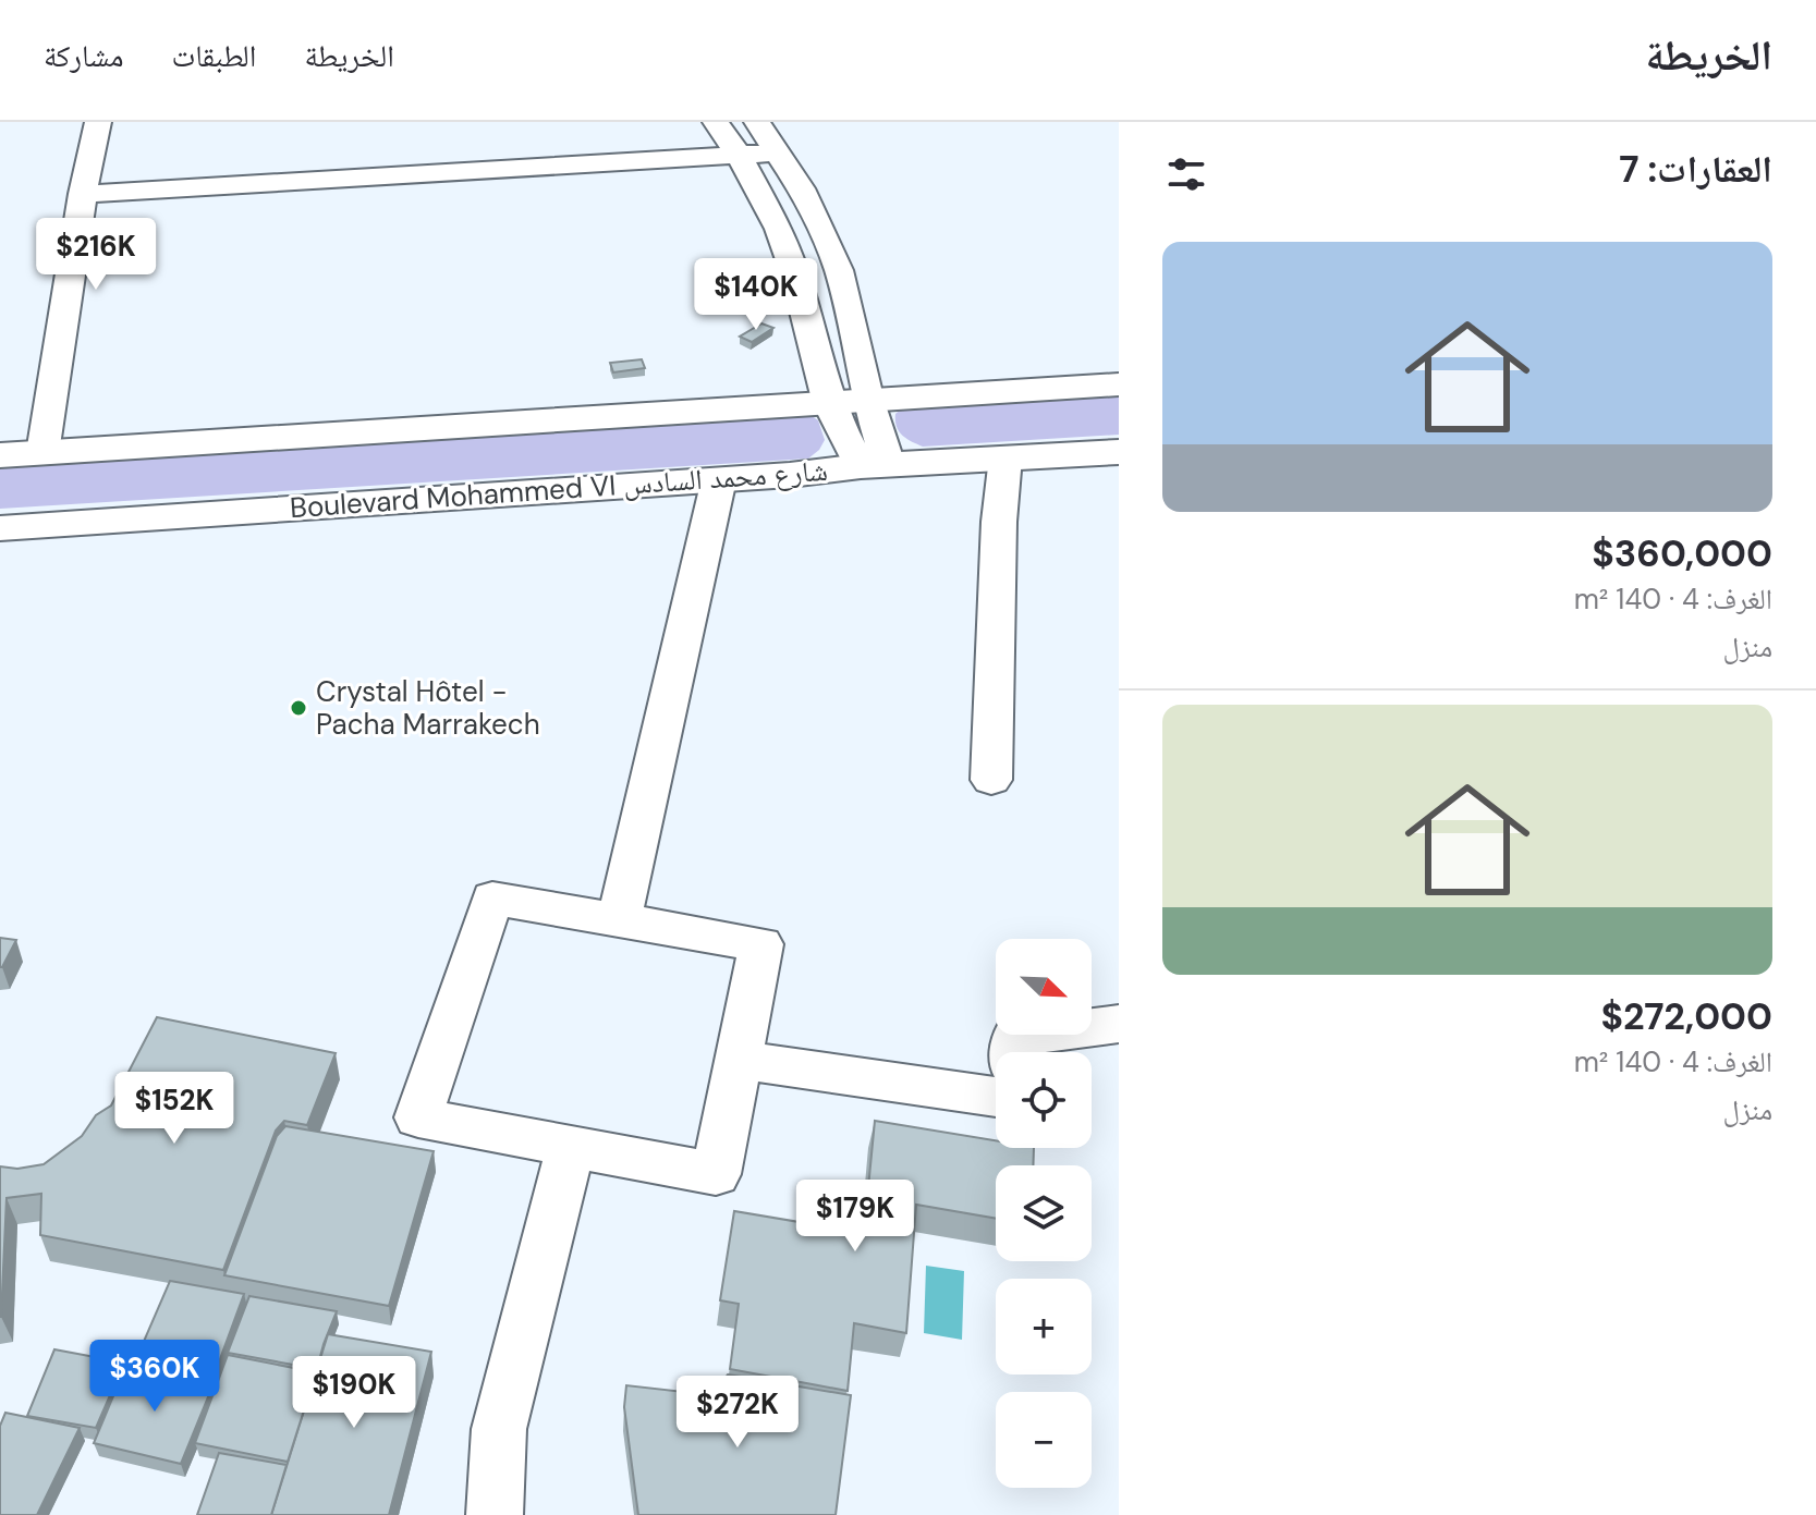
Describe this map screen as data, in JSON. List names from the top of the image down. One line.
{"streets":{"main road":["Boulevard Mohammed VI شارع محمد السادس"]},"places":["Crystal Hôtel - Pacha Marrakech"],"north":"bottom right","page":{"header":"الخريطة","nav":["الخريطة","الطبقات","مشاركة"],"heading":"العقارات: 7","price":["$216K","$140K","$152K","$179K","$360K","$190K","$272K"],"list":[{"name":"$360,000","note":"الغرف: 4 · 140 m² · منزل"},{"name":"$272,000","note":"الغرف: 4 · 140 m² · منزل"}],"map_buttons":["+","−"]}}
